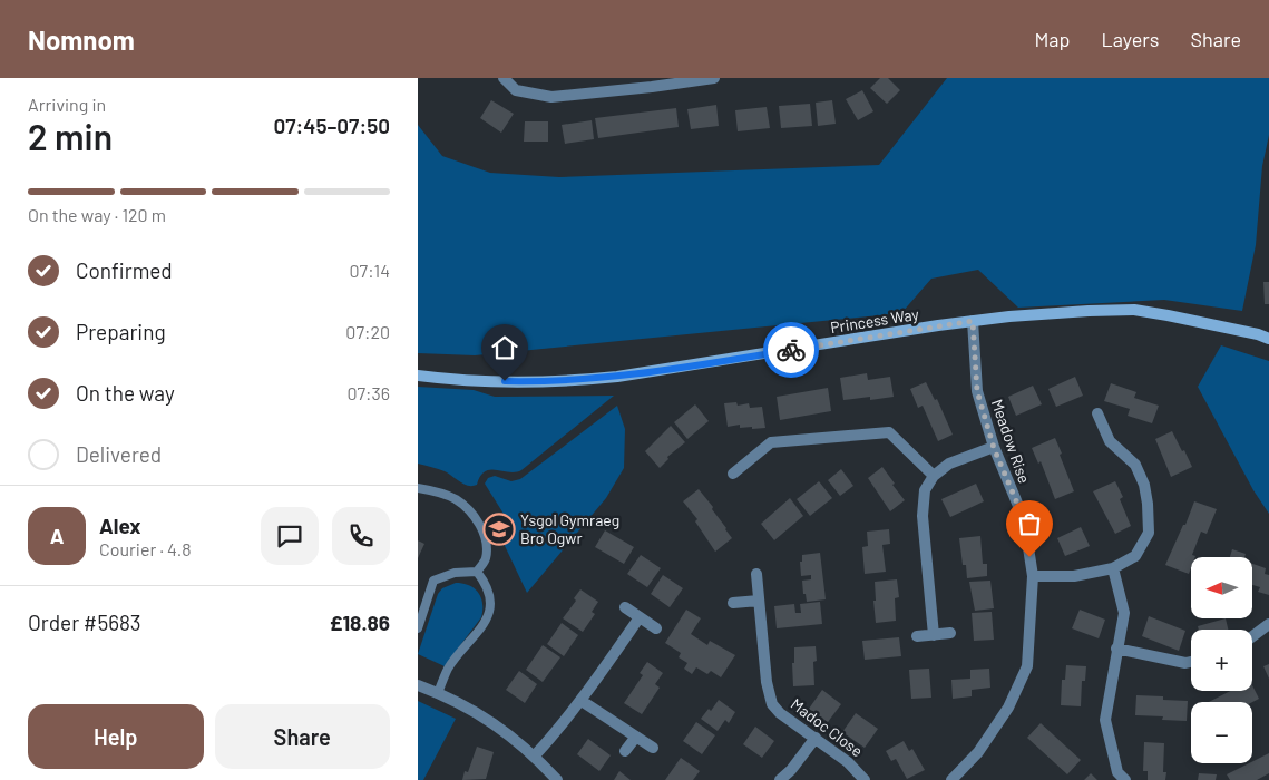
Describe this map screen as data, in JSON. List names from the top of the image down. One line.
{"streets":{"street":["Princess Way","Meadow Rise","Madoc Close"]},"crossings":[["Princess Way","Meadow Rise"]],"places":{"school or university":["Ysgol Gymraeg Bro Ogwr"]},"north":"left","page":{"header":"Nomnom","nav":["Map","Layers","Share"],"heading":["2 min","Arriving in","07:45–07:50"],"panel":["Alex","Courier · 4.8","Order #5683","£18.86"],"bar":"On the way · 120 m","list":[["Confirmed","07:14"],["Preparing","07:20"],["On the way","07:36"],"Delivered"],"round":"A","map_buttons":["+","−"],"buttons":["Help","Share"]}}
